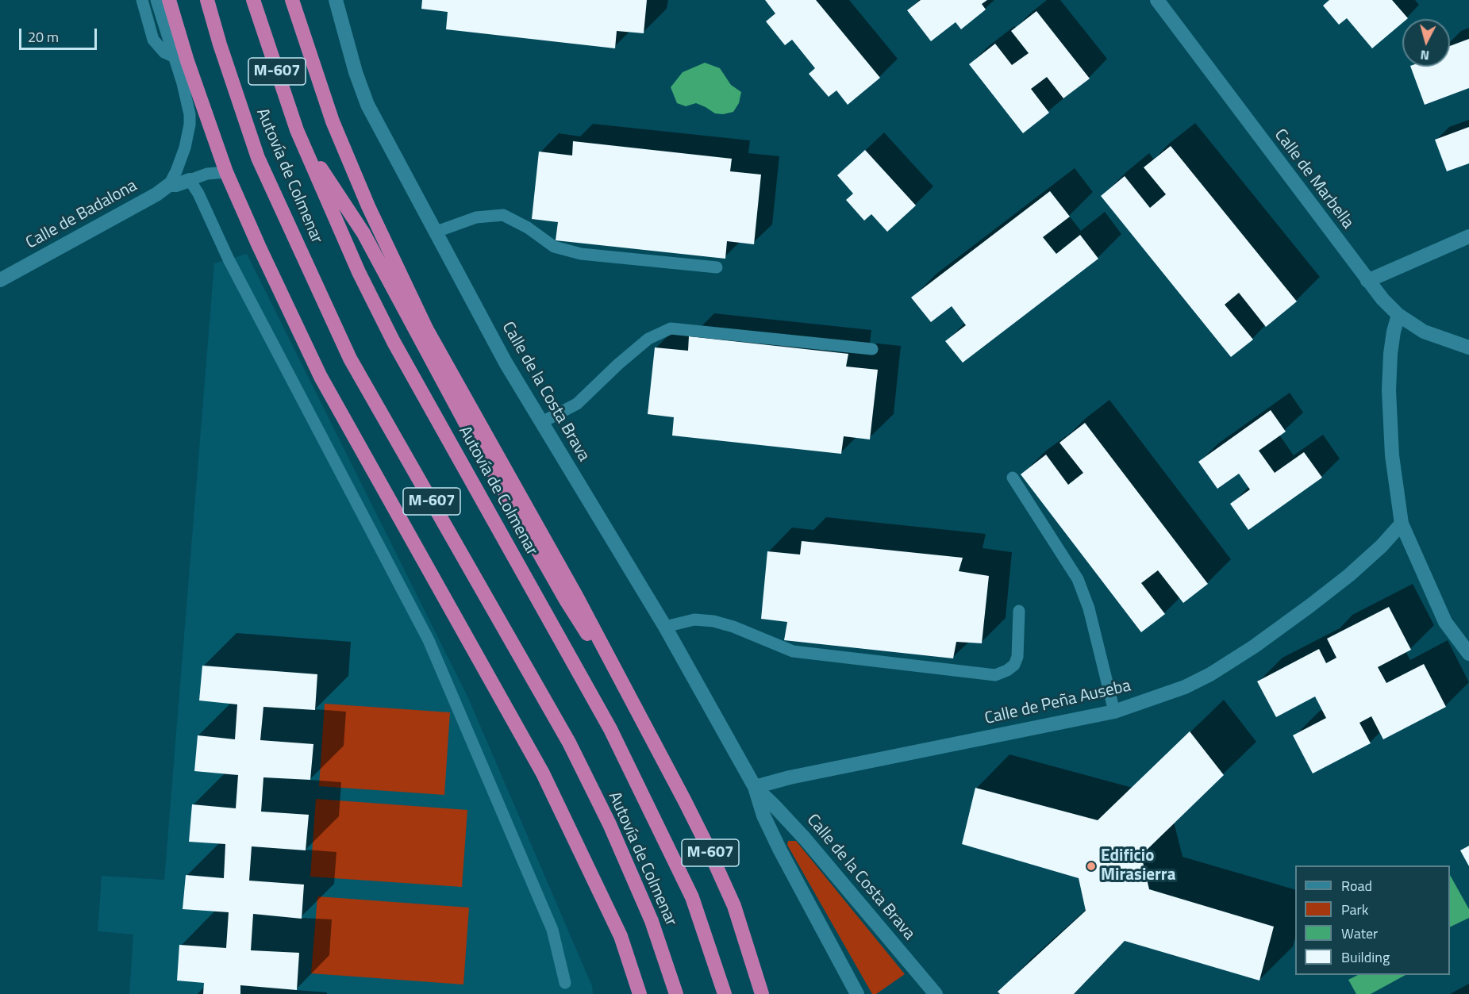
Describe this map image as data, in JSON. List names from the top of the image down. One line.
{"streets":{"highway":["M-607","Autovía de Colmenar"],"street":["Calle de Marbella","Calle de Badalona","Calle de la Costa Brava","Calle de Peña Auseba"]},"crossings":[["M-607","Autovía de Colmenar"],["M-607","Calle de Badalona"],["Calle de la Costa Brava","Calle de Peña Auseba"]],"places":["Edificio Mirasierra"],"legend":["Road","Park","Water","Building"],"scale_bar":"20 m","north":"bottom"}
